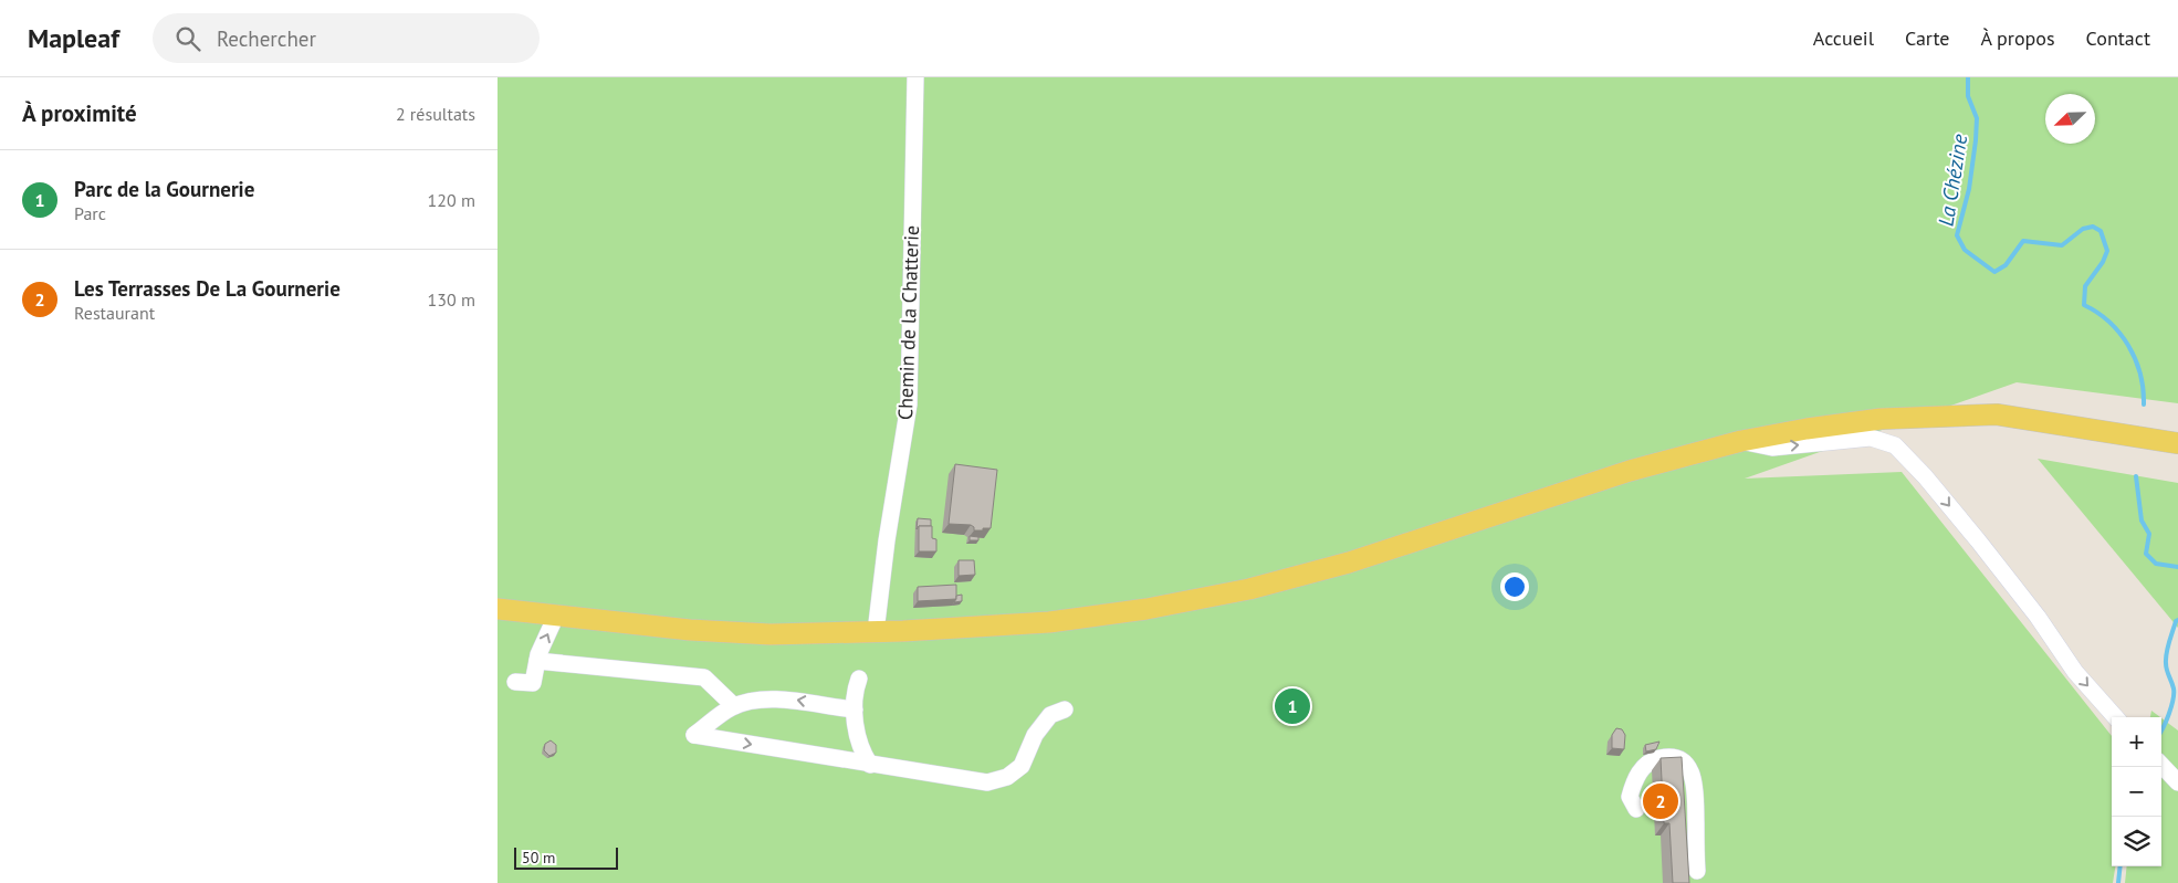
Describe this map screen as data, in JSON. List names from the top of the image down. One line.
{"streets":{"street":["Chemin de la Chatterie"]},"water":["La Chézine"],"scale_bar":"50 m","north":"bottom left","page":{"header":"Mapleaf","search":"Rechercher","nav":["Accueil","Carte","À propos","Contact"],"heading":["À proximité","2 résultats"],"list":[{"mark":"1","name":"Parc de la Gournerie","note":"Parc","value":"120 m"},{"mark":"2","name":"Les Terrasses De La Gournerie","note":"Restaurant","value":"130 m"}],"pins":["1","2"],"map_buttons":["+","−"],"scale":"50 m"}}
